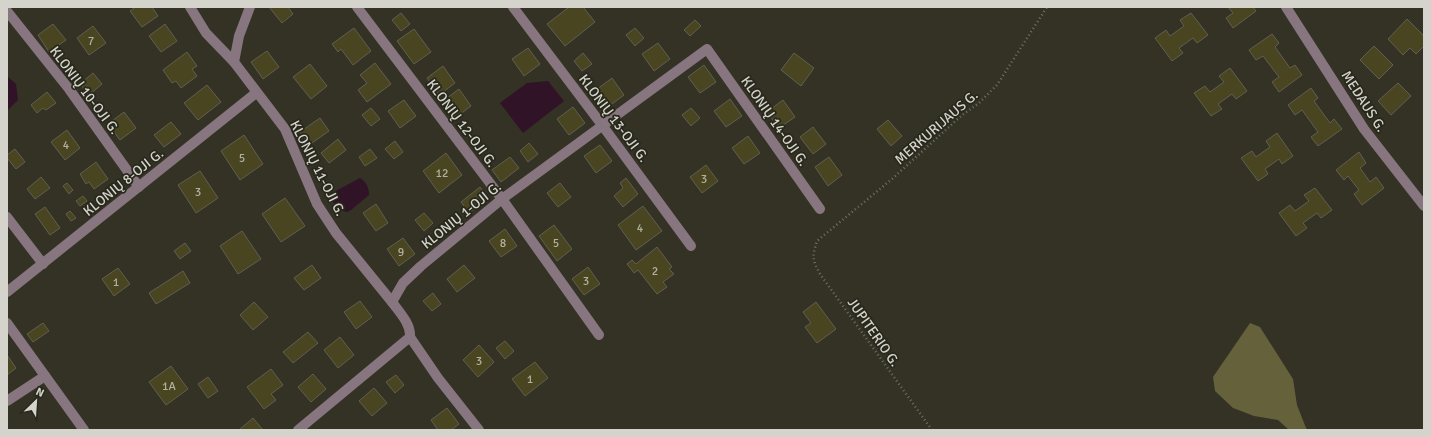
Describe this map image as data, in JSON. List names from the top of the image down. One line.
{"streets":{"street":["KLONIŲ 10-OJI G.","MEDAUS G.","KLONIŲ 13-OJI G.","KLONIŲ 14-OJI G.","KLONIŲ 12-OJI G.","KLONIŲ 11-OJI G.","KLONIŲ 8-OJI G.","KLONIŲ 1-OJI G."],"path":["MERKURIJAUS G.","JUPITERIO G."]},"crossings":[["KLONIŲ 10-OJI G.","KLONIŲ 8-OJI G."],["KLONIŲ 13-OJI G.","KLONIŲ 1-OJI G."],["KLONIŲ 14-OJI G.","KLONIŲ 1-OJI G."],["KLONIŲ 12-OJI G.","KLONIŲ 1-OJI G."],["MERKURIJAUS G.","JUPITERIO G."],["KLONIŲ 11-OJI G.","KLONIŲ 8-OJI G."],["KLONIŲ 11-OJI G.","KLONIŲ 1-OJI G."]],"house_numbers":["7","4","5","12","3","3","4","8","5","9","2","3","1","3","1","1A"],"north":"top right"}
